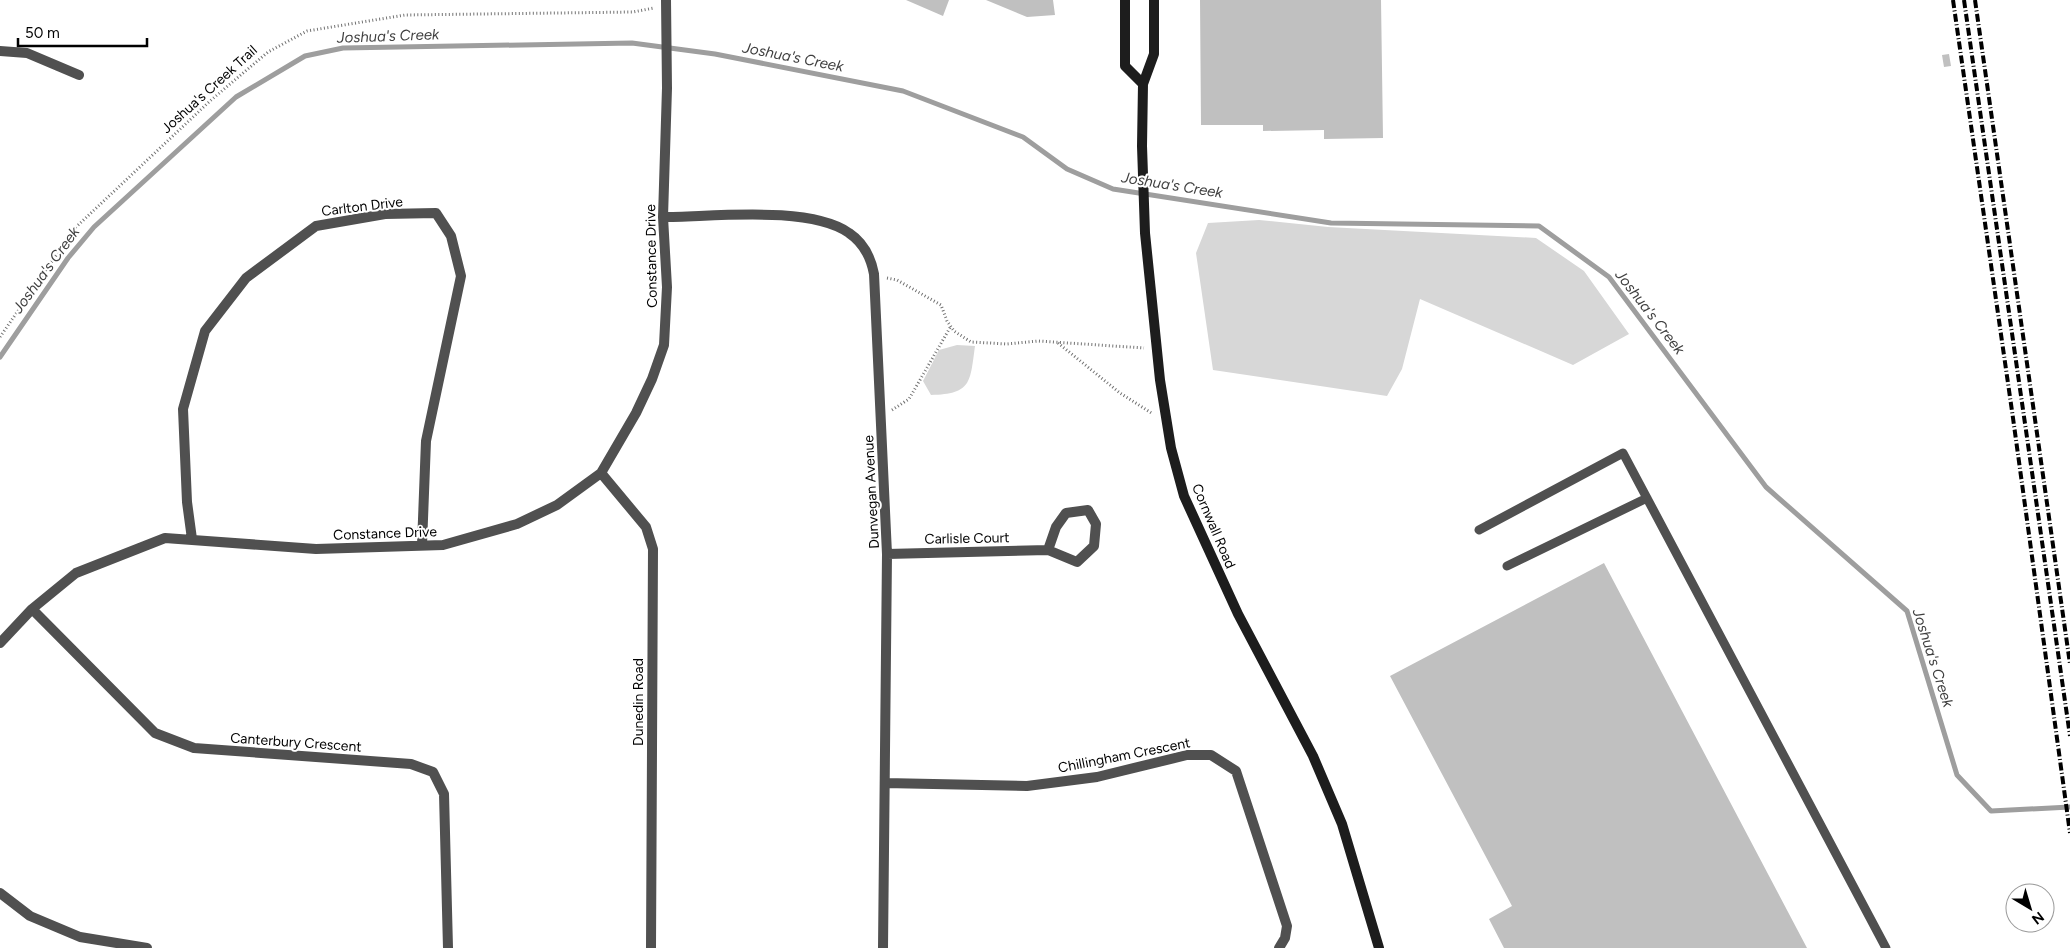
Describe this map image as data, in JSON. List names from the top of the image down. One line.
{"streets":{"main road":["Cornwall Road"],"street":["Carlton Drive","Constance Drive","Dunvegan Avenue","Carlisle Court","Dunedin Road","Canterbury Crescent","Chillingham Crescent"],"path":["Joshua's Creek Trail"]},"crossings":[["Joshua's Creek Trail","Constance Drive"],["Carlton Drive","Constance Drive"],["Constance Drive","Dunvegan Avenue"],["Constance Drive","Dunedin Road"],["Constance Drive","Canterbury Crescent"],["Dunvegan Avenue","Carlisle Court"],["Dunvegan Avenue","Chillingham Crescent"]],"water":["Joshua's Creek"],"scale_bar":"50 m","north":"bottom right"}
